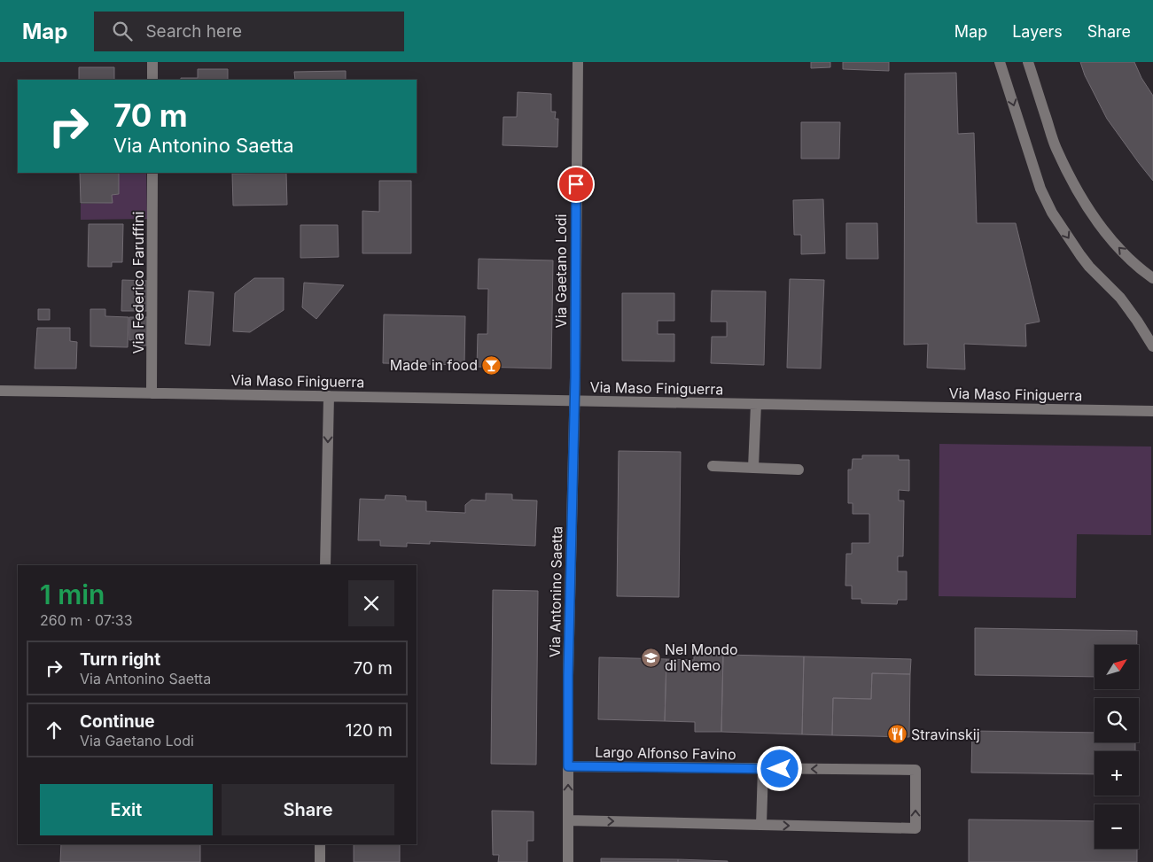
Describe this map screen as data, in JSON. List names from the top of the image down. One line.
{"streets":{"street":["Via Gaetano Lodi","Via Federico Faruffini","Via Maso Finiguerra","Via Antonino Saetta","Largo Alfonso Favino"]},"crossings":[["Via Gaetano Lodi","Via Maso Finiguerra"],["Via Gaetano Lodi","Via Antonino Saetta"],["Via Federico Faruffini","Via Maso Finiguerra"],["Via Maso Finiguerra","Via Antonino Saetta"],["Via Antonino Saetta","Largo Alfonso Favino"]],"places":{"bar":["Made in food"],"school or university":["Nel Mondo di Nemo"],"restaurant":["Stravinskij"]},"north":"top right","page":{"header":"Map","search":"Search here","nav":["Map","Layers","Share"],"turn":["70 m","Via Antonino Saetta"],"heading":["1 min","260 m · 07:33"],"list":[{"name":"Turn right","note":"Via Antonino Saetta","value":"70 m"},{"name":"Continue","note":"Via Gaetano Lodi","value":"120 m"}],"map_buttons":["+","−"],"buttons":["Exit","Share"]}}
